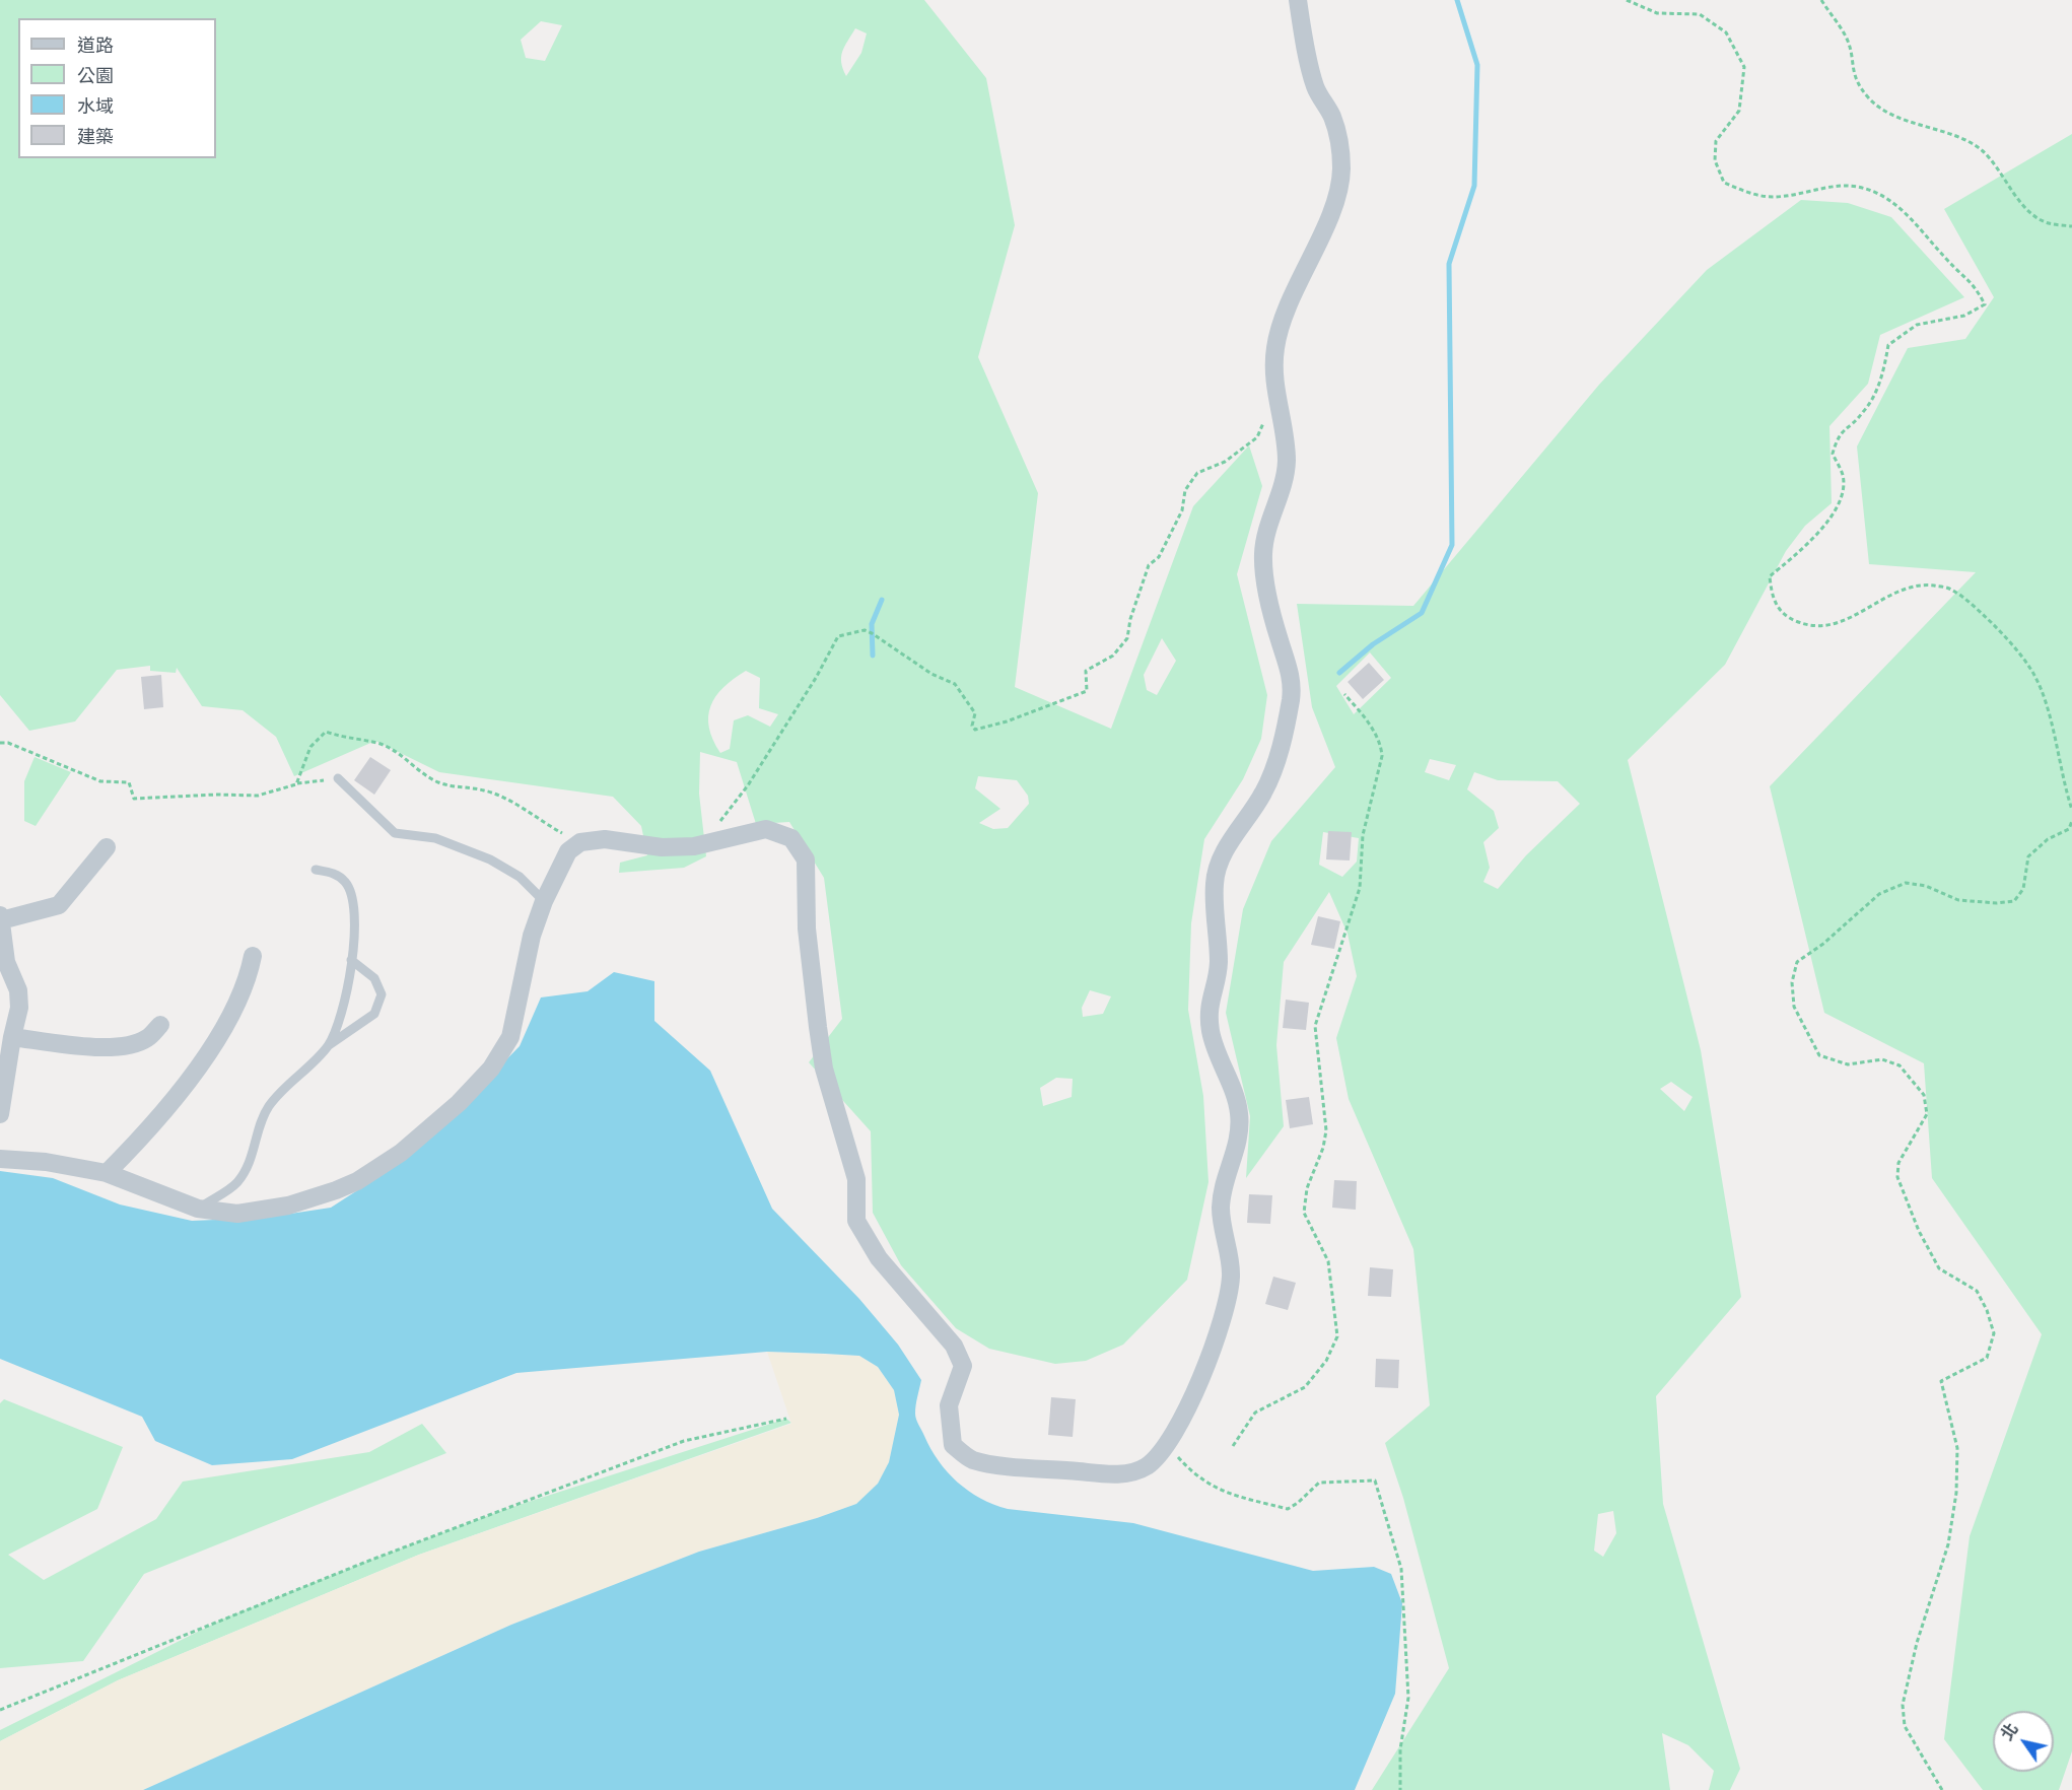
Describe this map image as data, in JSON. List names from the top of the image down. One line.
{"legend":["道路","公園","水域","建築"],"north":"top left"}
